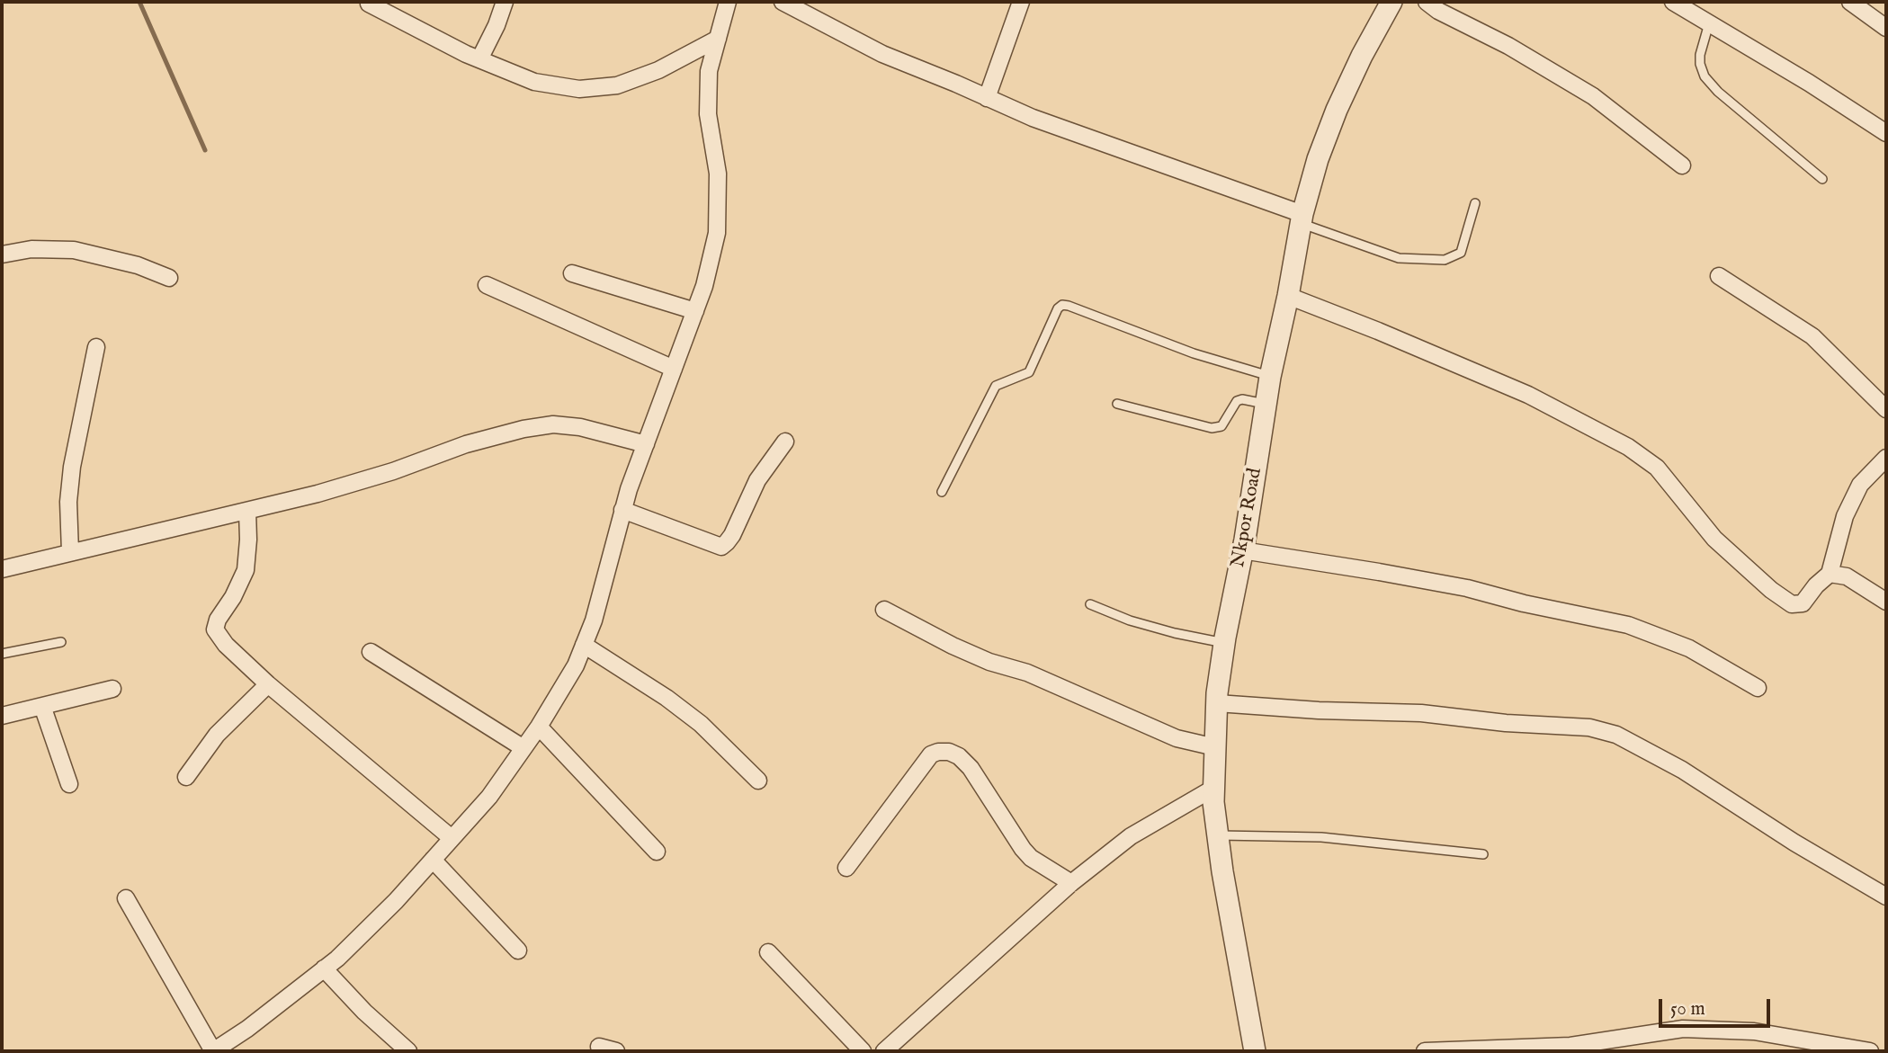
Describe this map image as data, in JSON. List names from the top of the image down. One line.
{"streets":{"street":["Nkpor Road"]},"scale_bar":"50 m"}
